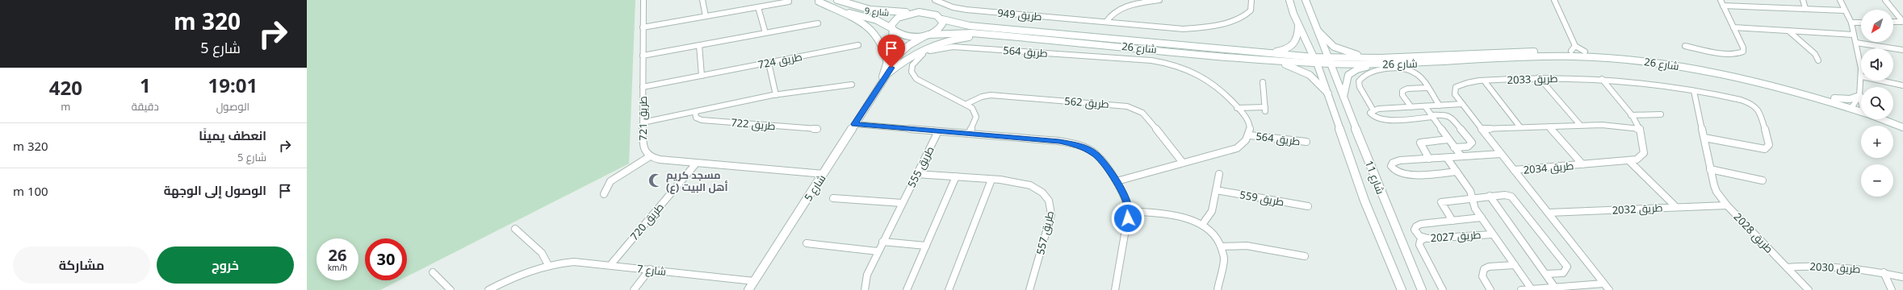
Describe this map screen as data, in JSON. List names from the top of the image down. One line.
{"streets":{"main road":["شارع 9","شارع 26"],"street":["طريق 949","طريق 564","طريق 724","طريق 2033","طريق 562","طريق 721","طريق 722","طريق 555","طريق 2034","شارع 11","شارع 5","طريق 559","طريق 2032","طريق 720","طريق 557","طريق 2028","طريق 2027","طريق 2030","شارع 7"]},"crossings":[["شارع 9","شارع 26"],["شارع 9","شارع 5"],["شارع 26","شارع 11"],["شارع 26","شارع 5"],["طريق 564","طريق 562"],["طريق 724","طريق 721"],["طريق 2033","طريق 2034"],["طريق 2033","طريق 2032"],["طريق 2033","طريق 2028"],["طريق 721","طريق 722"],["طريق 555","طريق 557"],["شارع 5","شارع 7"],["طريق 2032","طريق 2028"],["طريق 720","شارع 7"],["طريق 2028","طريق 2030"]],"places":{"mosque":["مسجد كريم أهل البيت (ع)"]},"north":"bottom left","page":{"turn":["320 m","شارع 5"],"map_buttons":["+","−"],"eta":["19:01","الوصول","1","دقيقة","420","m"],"list":[{"name":"انعطف يمينًا","note":"شارع 5","value":"320 m"},{"name":"الوصول إلى الوجهة","value":"100 m"}],"speed":"26 km/h","limit":"30","buttons":["خروج","مشاركة"]}}
